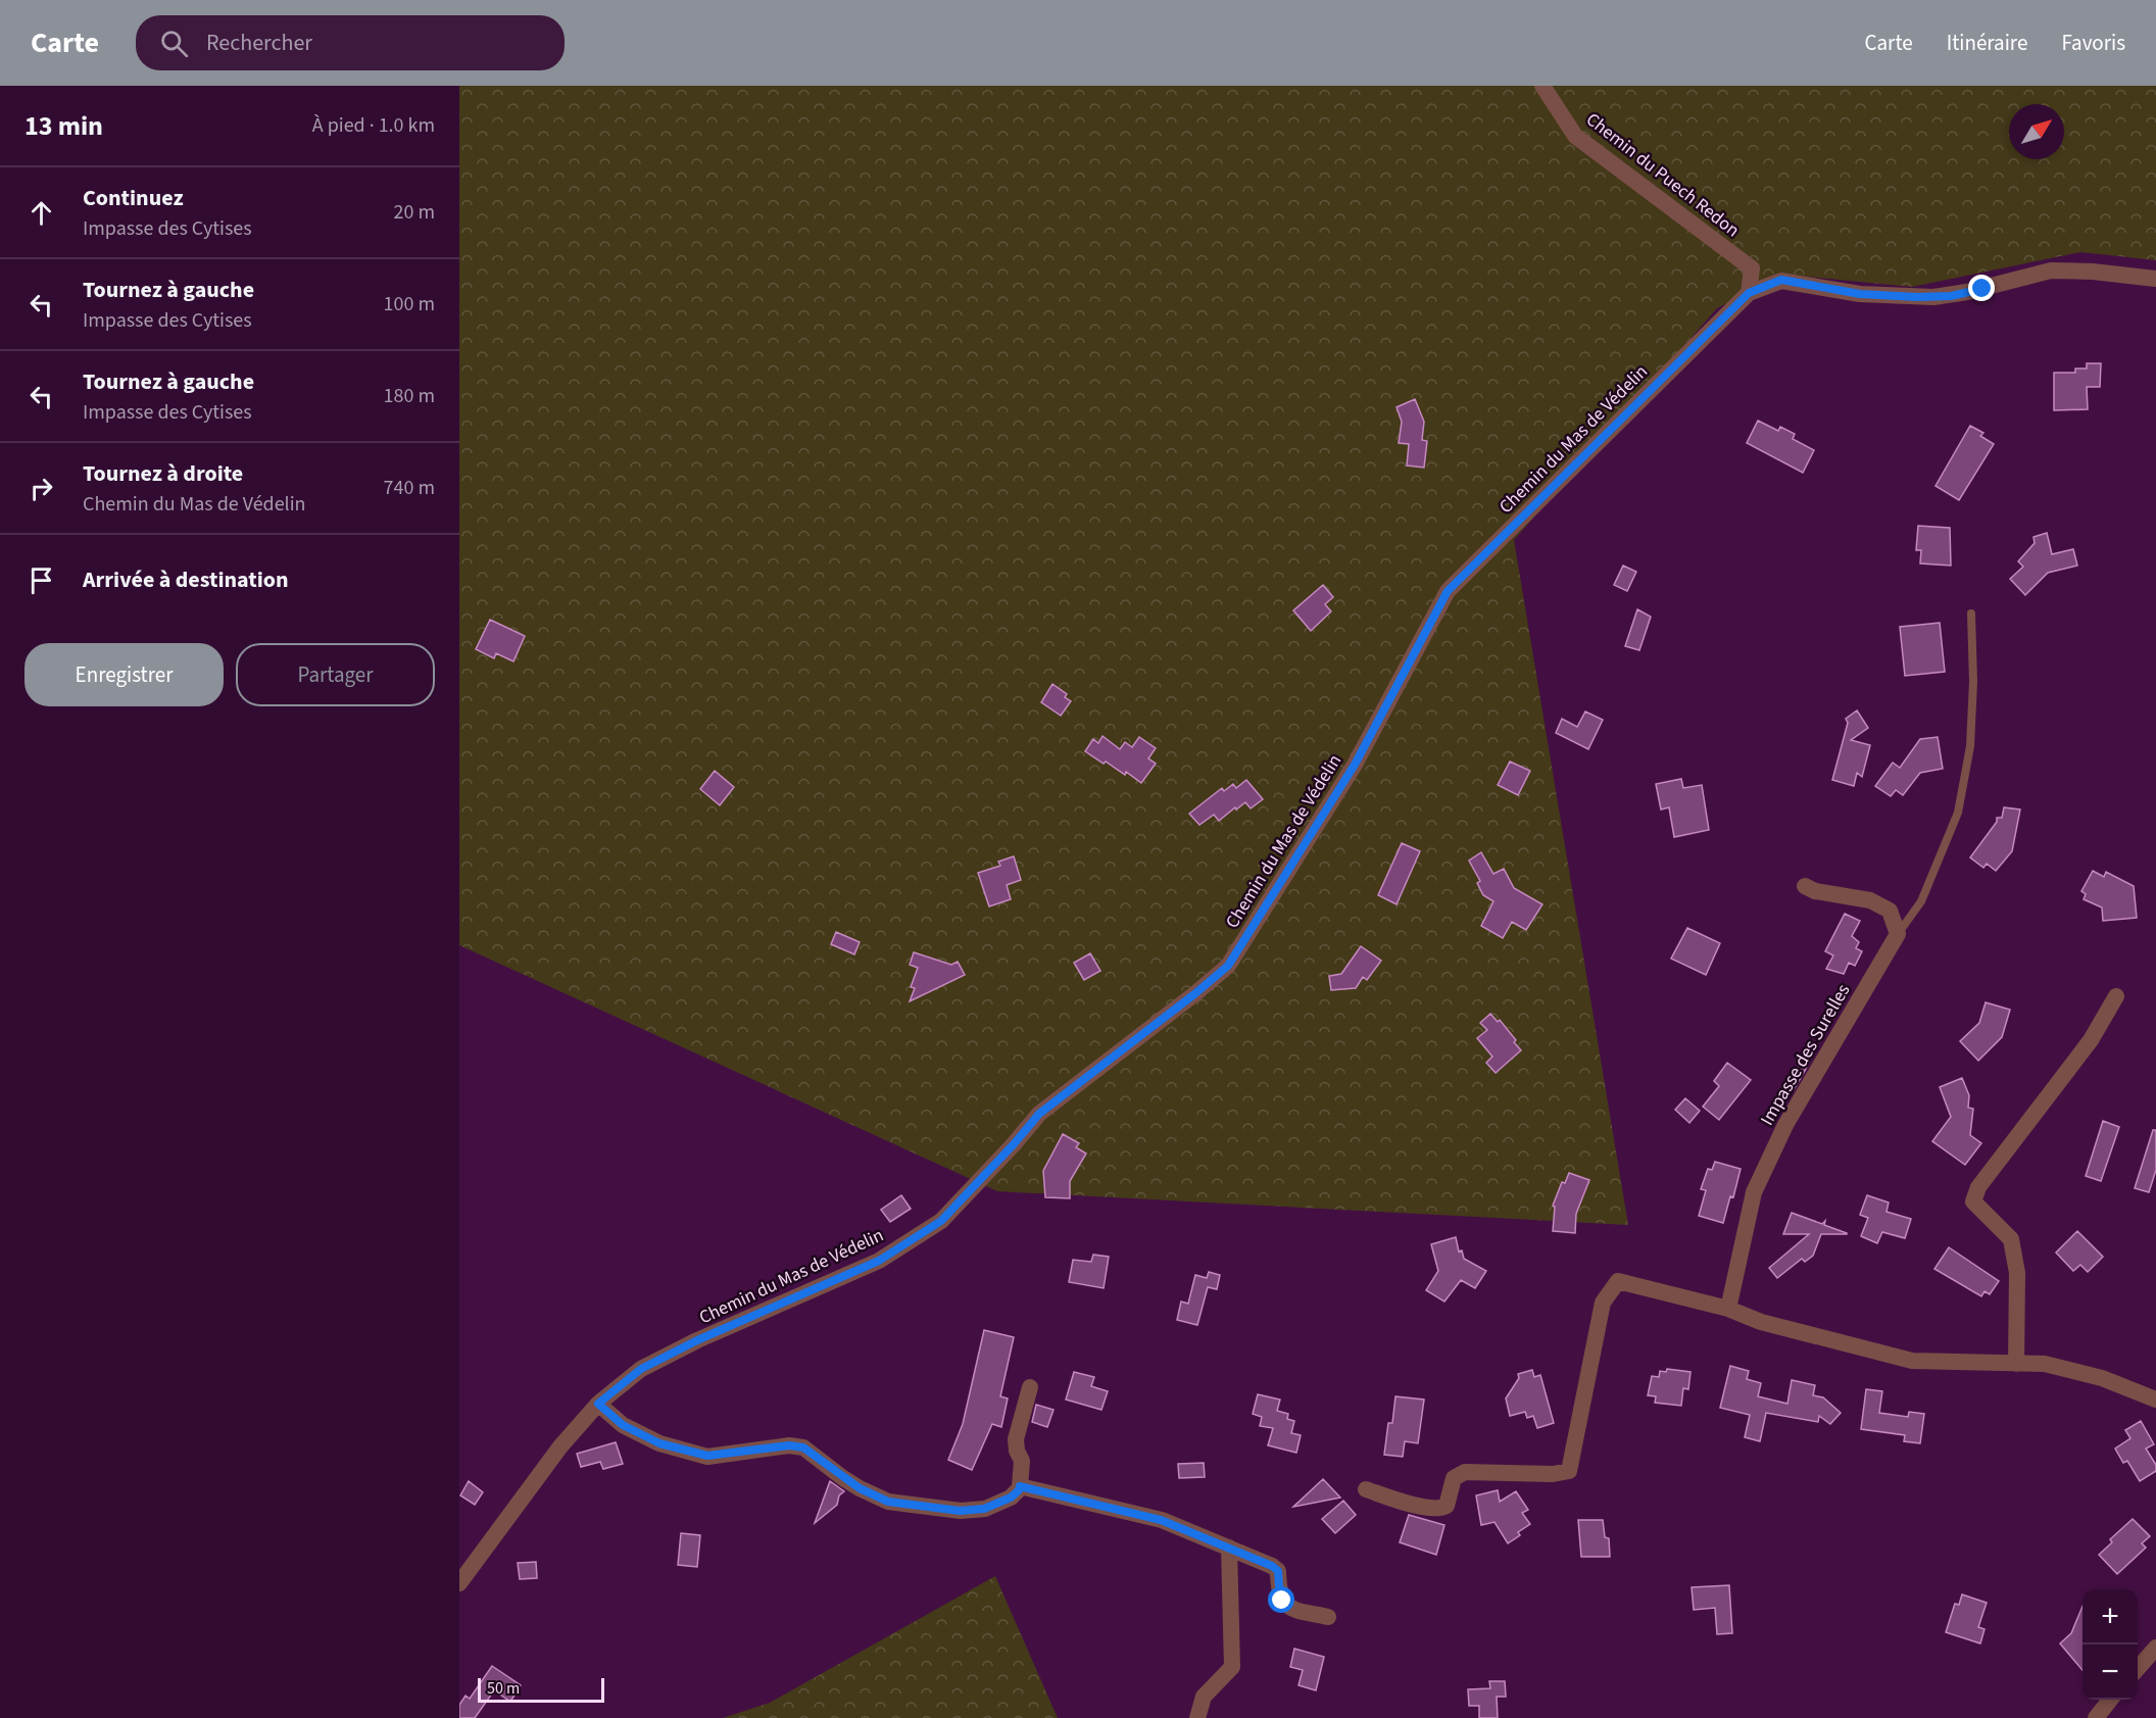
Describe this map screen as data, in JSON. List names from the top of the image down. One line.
{"streets":{"street":["Chemin du Puech Redon","Chemin du Mas de Védelin","Impasse des Surelles"]},"crossings":[["Chemin du Puech Redon","Chemin du Mas de Védelin"]],"scale_bar":"50 m","north":"top right","page":{"header":"Carte","search":"Rechercher","nav":["Carte","Itinéraire","Favoris"],"heading":["13 min","À pied · 1.0 km"],"list":[["Continuez","Impasse des Cytises","20 m"],["Tournez à gauche","Impasse des Cytises","100 m"],["Tournez à gauche","Impasse des Cytises","180 m"],["Tournez à droite","Chemin du Mas de Védelin","740 m"],"Arrivée à destination"],"buttons":["Enregistrer","Partager"],"map_buttons":["+","−"],"scale":"50 m"}}
